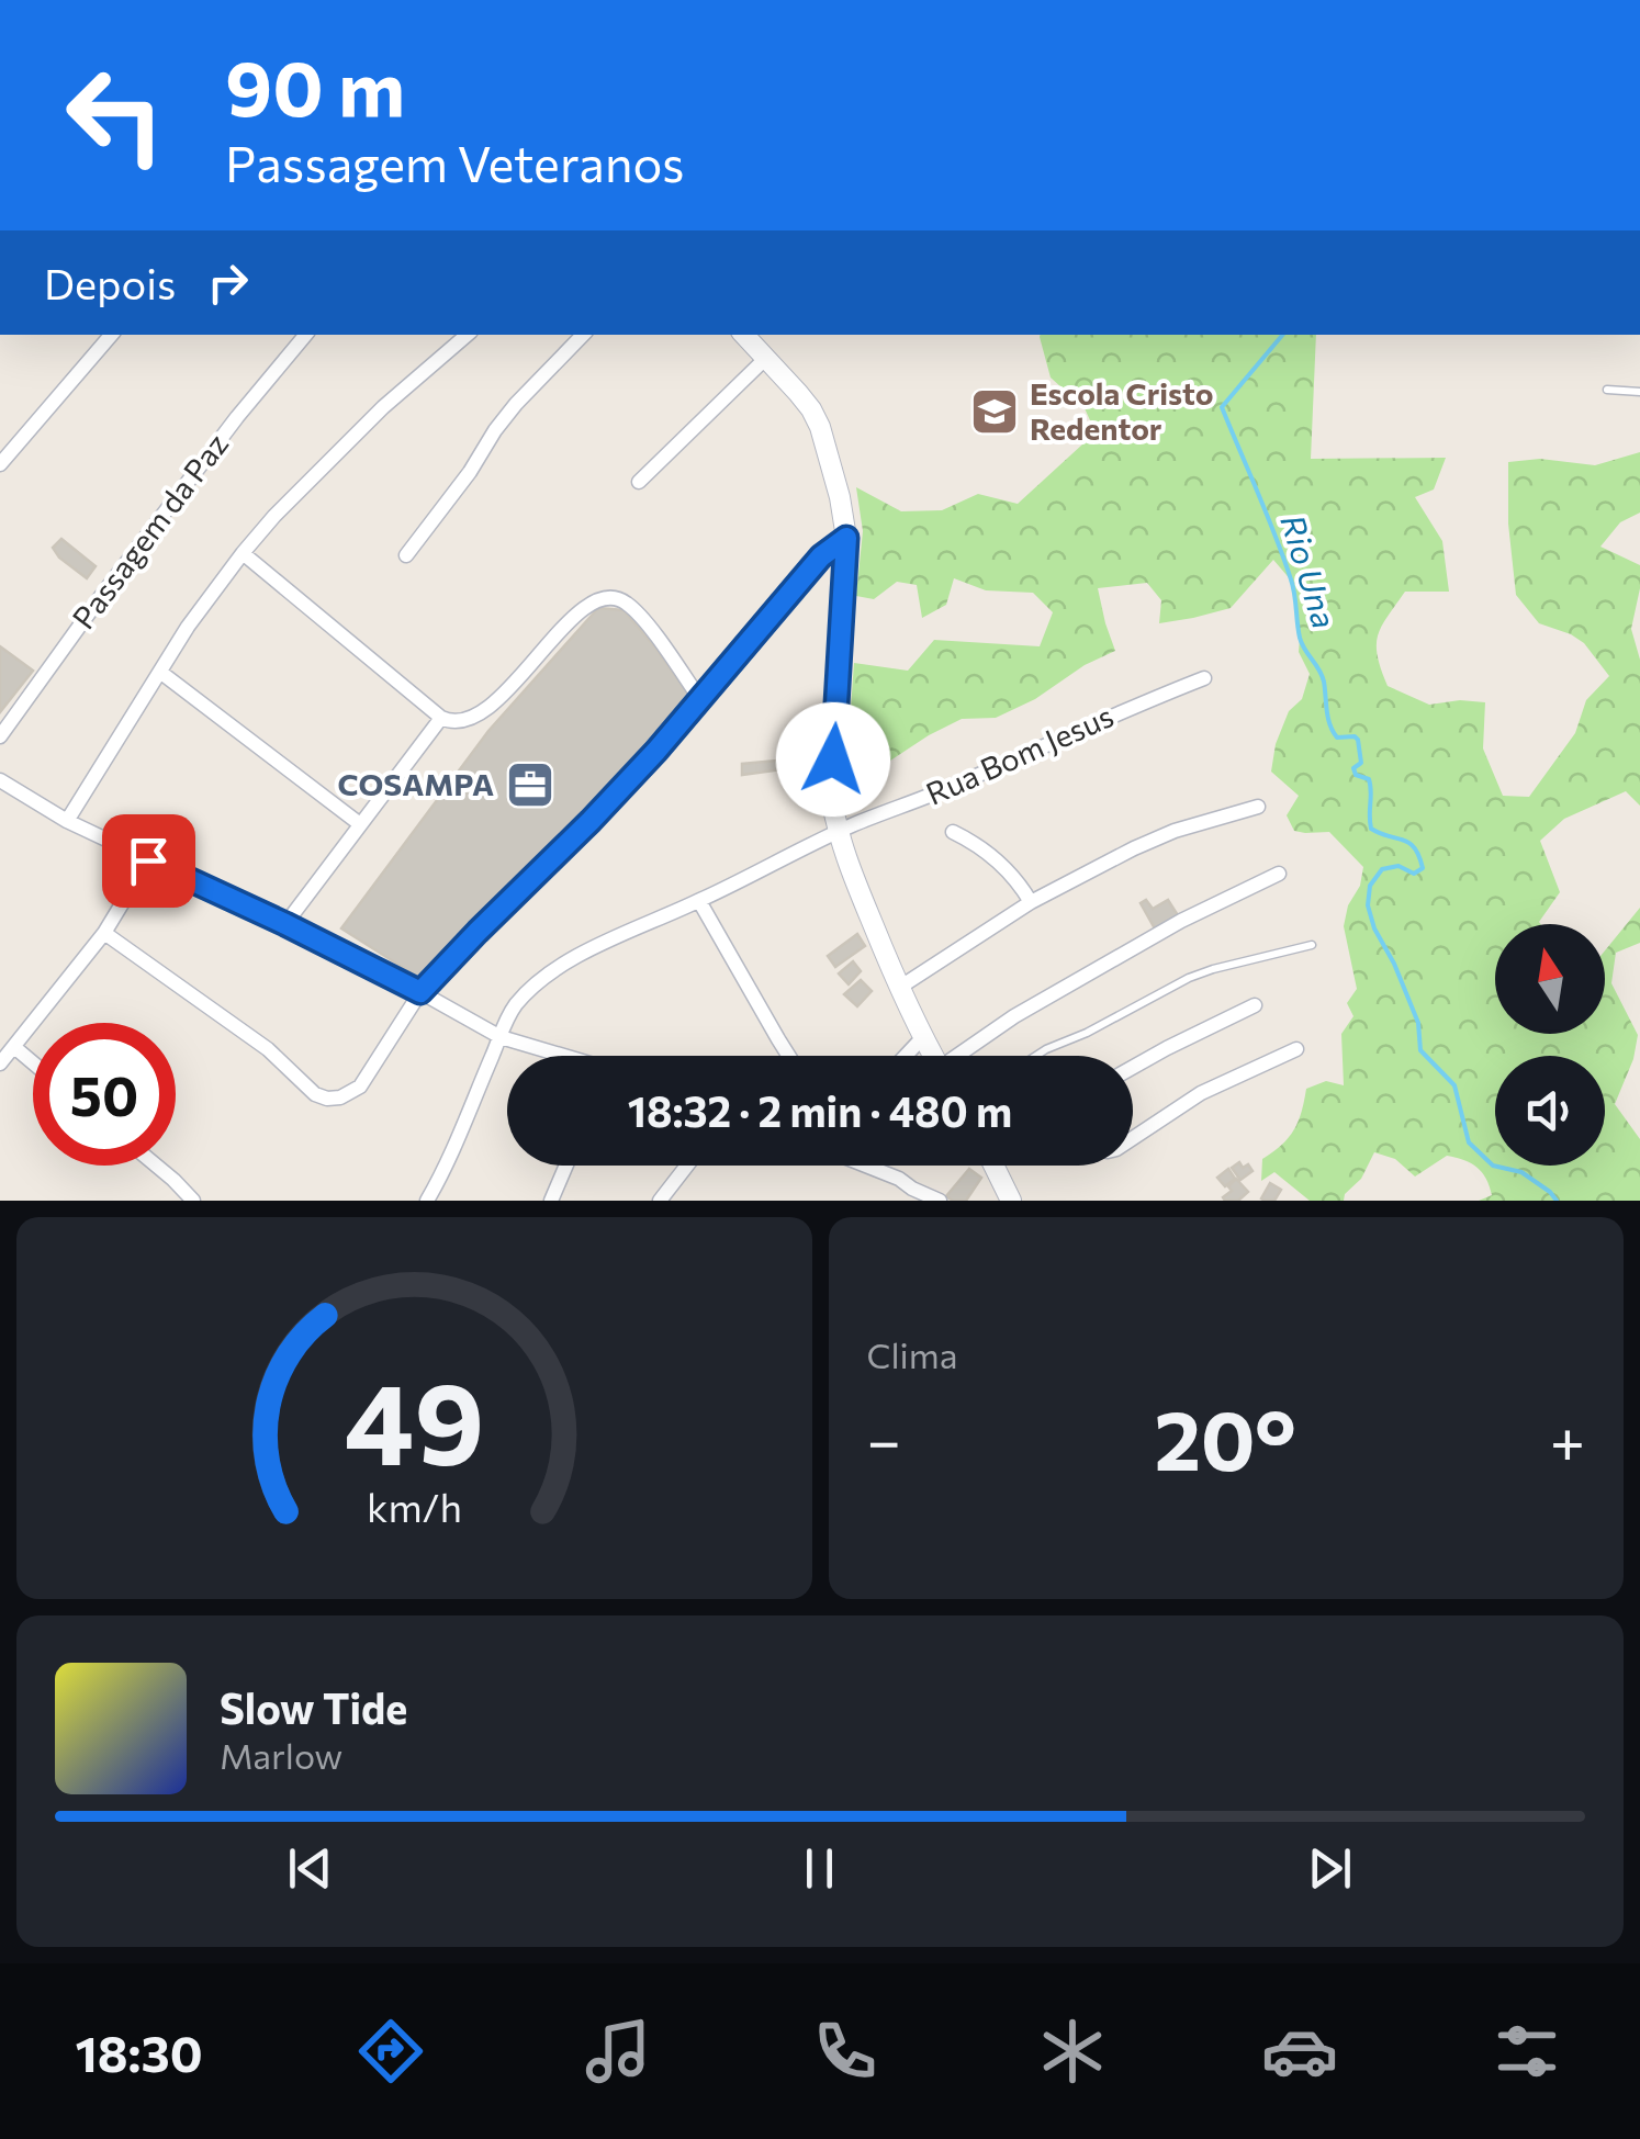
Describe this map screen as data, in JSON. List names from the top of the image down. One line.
{"streets":{"street":["Passagem da Paz","Rua Bom Jesus"]},"water":["Rio Una"],"places":{"school or university":["Escola Cristo Redentor"],"office":["COSAMPA"]},"north":"top","page":{"turn":["90 m","Passagem Veteranos"],"then":"Depois","limit":"50","trip":"18:32 · 2 min · 480 m","tile":"Clima","heat":["−","20°","+"],"song":["Slow Tide","Marlow"],"tabs":"18:30","gauge":["49","km/h"]}}
